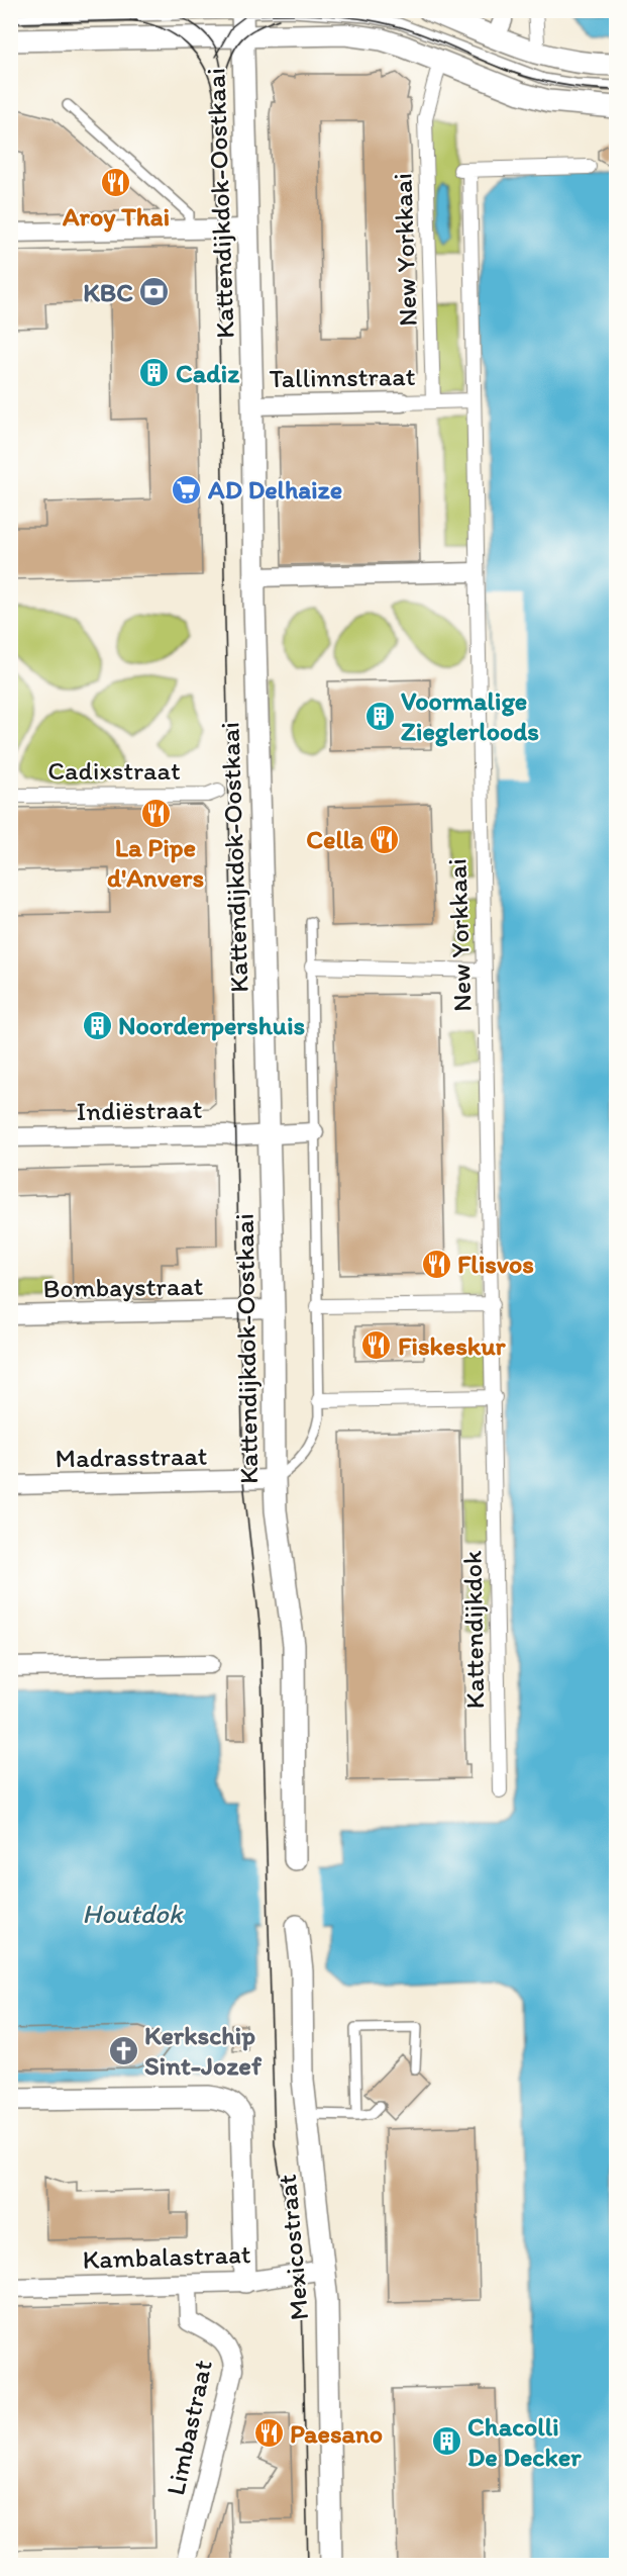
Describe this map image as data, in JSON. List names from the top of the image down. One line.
{"streets":{"street":["Kattendijkdok-Oostkaai","New Yorkkaai","Tallinnstraat","Cadixstraat","Indiëstraat","Bombaystraat","Madrasstraat","Kattendijkdok","Mexicostraat","Kambalastraat","Limbastraat"]},"crossings":[["Kattendijkdok-Oostkaai","Tallinnstraat"],["Kattendijkdok-Oostkaai","Indiëstraat"],["Kattendijkdok-Oostkaai","Bombaystraat"],["Kattendijkdok-Oostkaai","Madrasstraat"],["New Yorkkaai","Tallinnstraat"],["New Yorkkaai","Kattendijkdok"],["Mexicostraat","Kambalastraat"],["Kambalastraat","Limbastraat"]],"water":["Houtdok"],"places":{"restaurant":["Aroy Thai","La Pipe d'Anvers","Cella","Flisvos","Fiskeskur","Paesano"],"bank":["KBC"],"building":["Cadiz","Voormalige Zieglerloods","Noorderpershuis","Chacolli De Decker"],"supermarket":["AD Delhaize"],"church":["Kerkschip Sint-Jozef"]}}
